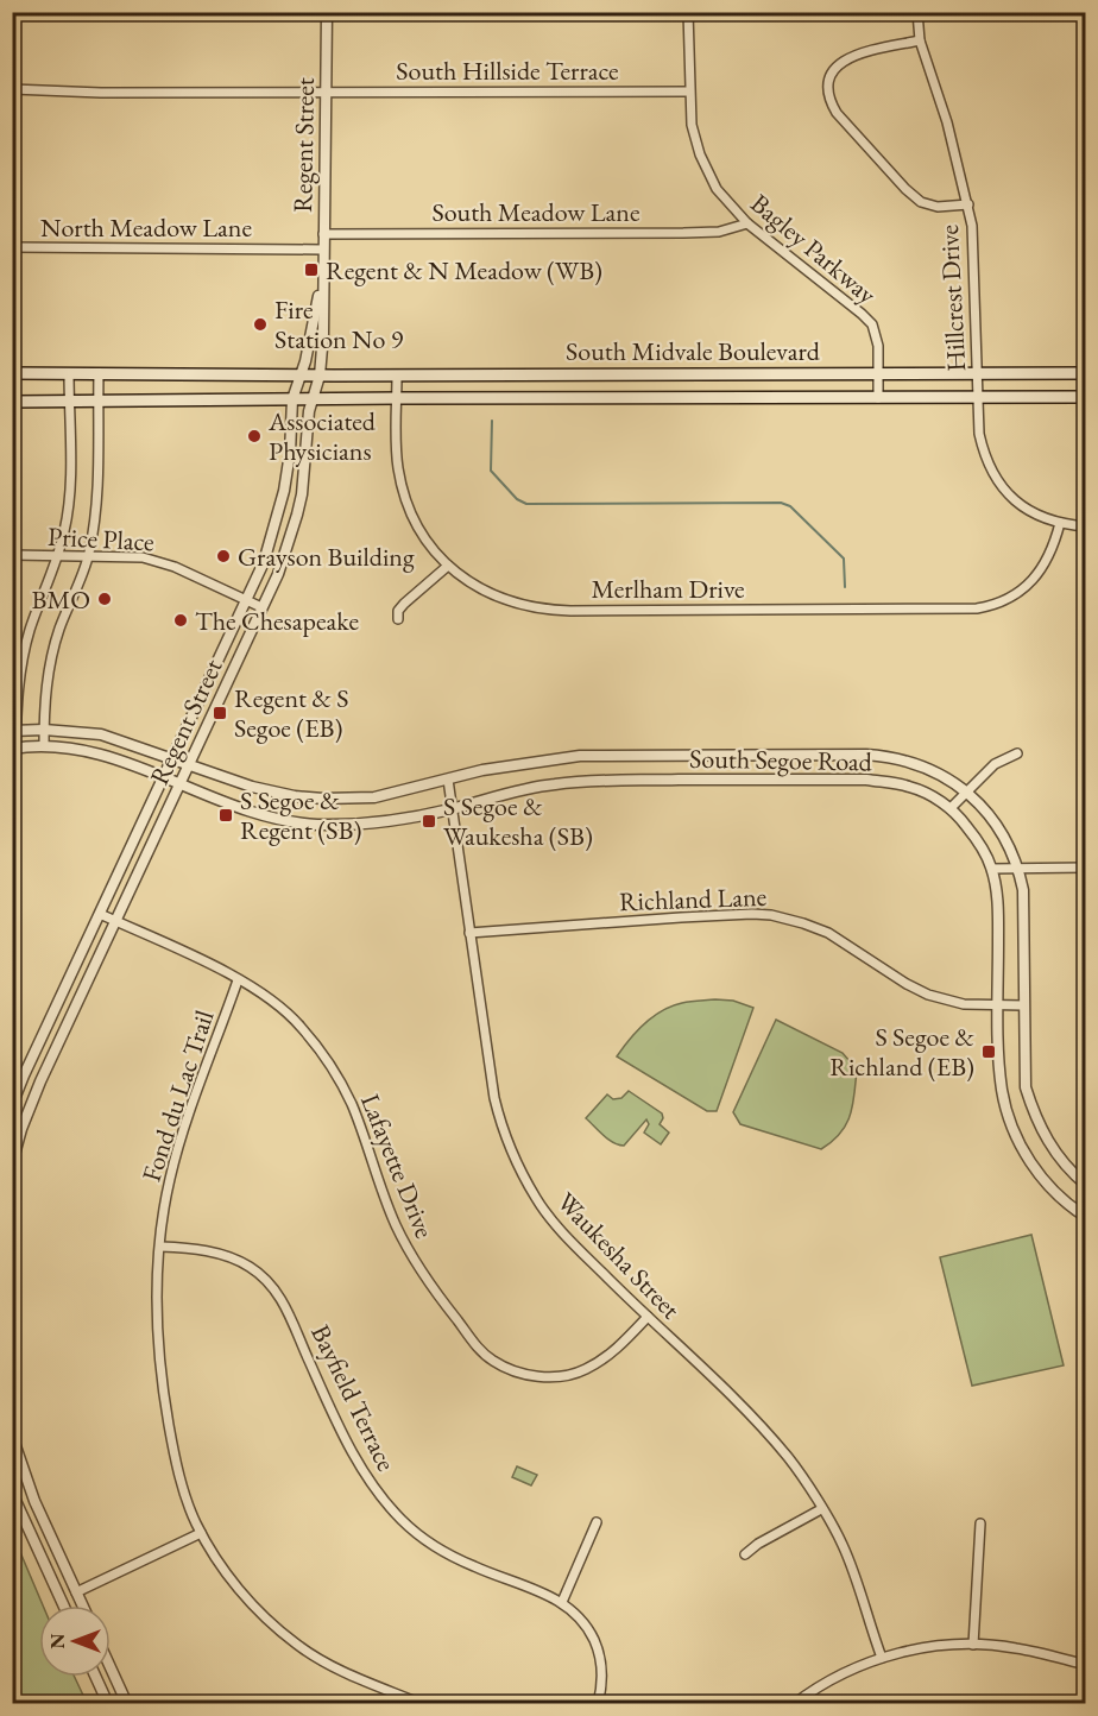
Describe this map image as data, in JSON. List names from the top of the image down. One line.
{"streets":{"main road":["South Midvale Boulevard"],"street":["South Hillside Terrace","Regent Street","South Meadow Lane","North Meadow Lane","Bagley Parkway","Hillcrest Drive","Price Place","Merlham Drive","South Segoe Road","Richland Lane","Fond du Lac Trail","Lafayette Drive","Waukesha Street","Bayfield Terrace"]},"crossings":[["South Hillside Terrace","Regent Street"],["South Hillside Terrace","Bagley Parkway"],["Regent Street","South Meadow Lane"],["Regent Street","North Meadow Lane"],["Regent Street","South Midvale Boulevard"],["Regent Street","Price Place"],["Regent Street","South Segoe Road"],["Regent Street","Lafayette Drive"],["South Meadow Lane","Bagley Parkway"],["Bagley Parkway","South Midvale Boulevard"],["Hillcrest Drive","South Midvale Boulevard"],["Hillcrest Drive","Merlham Drive"],["South Midvale Boulevard","Merlham Drive"],["South Segoe Road","Richland Lane"],["South Segoe Road","Waukesha Street"],["Richland Lane","Waukesha Street"],["Fond du Lac Trail","Lafayette Drive"],["Fond du Lac Trail","Bayfield Terrace"],["Lafayette Drive","Waukesha Street"]],"places":{"transit":["Regent & N Meadow (WB)","Regent & S Segoe (EB)","S Segoe & Regent (SB)","S Segoe & Waukesha (SB)","S Segoe & Richland (EB)"],"other":["Fire Station No 9","Associated Physicians","Grayson Building","BMO","The Chesapeake"]},"north":"left"}
